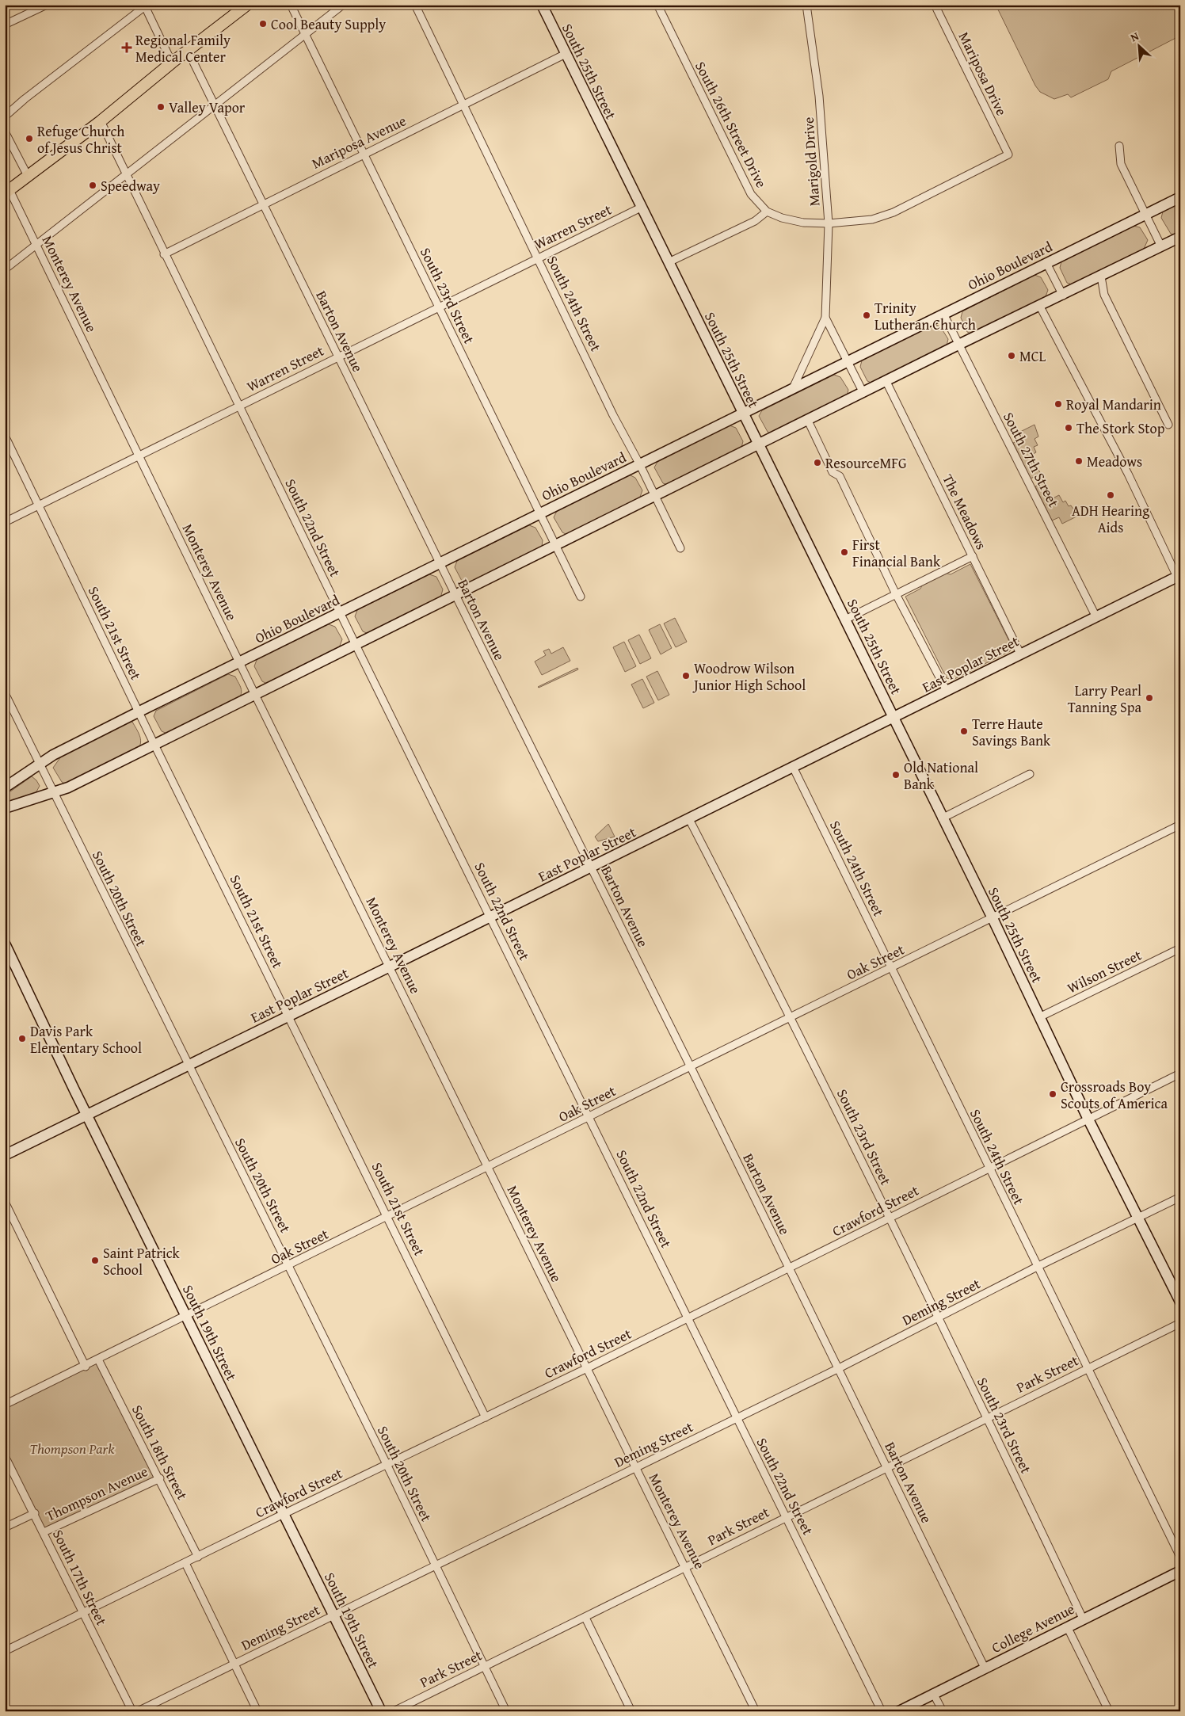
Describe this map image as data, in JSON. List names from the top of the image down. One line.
{"streets":{"street":["South 25th Street","Mariposa Drive","South 26th Street Drive","Mariposa Avenue","Marigold Drive","Warren Street","Ohio Boulevard","Monterey Avenue","South 23rd Street","South 24th Street","Barton Avenue","South 27th Street","The Meadows","South 22nd Street","South 21st Street","East Poplar Street","South 20th Street","Oak Street","Wilson Street","Crawford Street","Deming Street","South 19th Street","Park Street","South 18th Street","Thompson Avenue","South 17th Street","College Avenue"]},"crossings":[["South 25th Street","Mariposa Avenue"],["South 25th Street","Warren Street"],["South 25th Street","Ohio Boulevard"],["South 25th Street","East Poplar Street"],["South 25th Street","Oak Street"],["South 25th Street","Wilson Street"],["South 25th Street","Crawford Street"],["South 25th Street","Deming Street"],["Mariposa Drive","South 26th Street Drive"],["South 26th Street Drive","Marigold Drive"],["Mariposa Avenue","South 23rd Street"],["Mariposa Avenue","South 24th Street"],["Mariposa Avenue","Barton Avenue"],["Mariposa Avenue","South 22nd Street"],["Marigold Drive","Ohio Boulevard"],["Warren Street","Monterey Avenue"],["Warren Street","South 23rd Street"],["Warren Street","South 24th Street"],["Warren Street","Barton Avenue"],["Warren Street","South 22nd Street"],["Warren Street","South 21st Street"],["Ohio Boulevard","Monterey Avenue"],["Ohio Boulevard","South 23rd Street"],["Ohio Boulevard","South 24th Street"],["Ohio Boulevard","Barton Avenue"],["Ohio Boulevard","South 27th Street"],["Ohio Boulevard","South 22nd Street"],["Ohio Boulevard","South 21st Street"],["Ohio Boulevard","South 20th Street"],["Monterey Avenue","East Poplar Street"],["Monterey Avenue","Oak Street"],["Monterey Avenue","Crawford Street"],["Monterey Avenue","Deming Street"],["Monterey Avenue","Park Street"],["South 23rd Street","East Poplar Street"],["South 23rd Street","Oak Street"],["South 23rd Street","Crawford Street"],["South 23rd Street","Deming Street"],["South 23rd Street","Park Street"],["South 23rd Street","College Avenue"],["South 24th Street","East Poplar Street"],["South 24th Street","Oak Street"],["South 24th Street","Crawford Street"],["South 24th Street","Deming Street"],["South 24th Street","Park Street"],["Barton Avenue","East Poplar Street"],["Barton Avenue","Oak Street"],["Barton Avenue","Crawford Street"],["Barton Avenue","Deming Street"],["Barton Avenue","Park Street"],["Barton Avenue","College Avenue"],["South 27th Street","East Poplar Street"],["The Meadows","East Poplar Street"],["South 22nd Street","East Poplar Street"],["South 22nd Street","Oak Street"],["South 22nd Street","Crawford Street"],["South 22nd Street","Deming Street"],["South 22nd Street","Park Street"],["South 21st Street","East Poplar Street"],["South 21st Street","Oak Street"],["South 21st Street","Crawford Street"],["East Poplar Street","South 20th Street"],["East Poplar Street","South 19th Street"],["South 20th Street","Oak Street"],["South 20th Street","Crawford Street"],["South 20th Street","Deming Street"],["South 20th Street","Park Street"],["Oak Street","South 19th Street"],["Oak Street","South 18th Street"],["Crawford Street","South 19th Street"],["Crawford Street","South 18th Street"],["Crawford Street","South 17th Street"],["Deming Street","South 19th Street"],["South 18th Street","Thompson Avenue"],["Thompson Avenue","South 17th Street"]],"parks":["Thompson Park"],"places":{"other":["Cool Beauty Supply","Valley Vapor","Refuge Church of Jesus Christ","Speedway","Trinity Lutheran Church","MCL","Royal Mandarin","The Stork Stop","Meadows","ResourceMFG","ADH Hearing Aids","First Financial Bank","Woodrow Wilson Junior High School","Larry Pearl Tanning Spa","Terre Haute Savings Bank","Old National Bank","Davis Park Elementary School","Crossroads Boy Scouts of America","Saint Patrick School"],"health":["Regional Family Medical Center"]},"north":"top left"}
